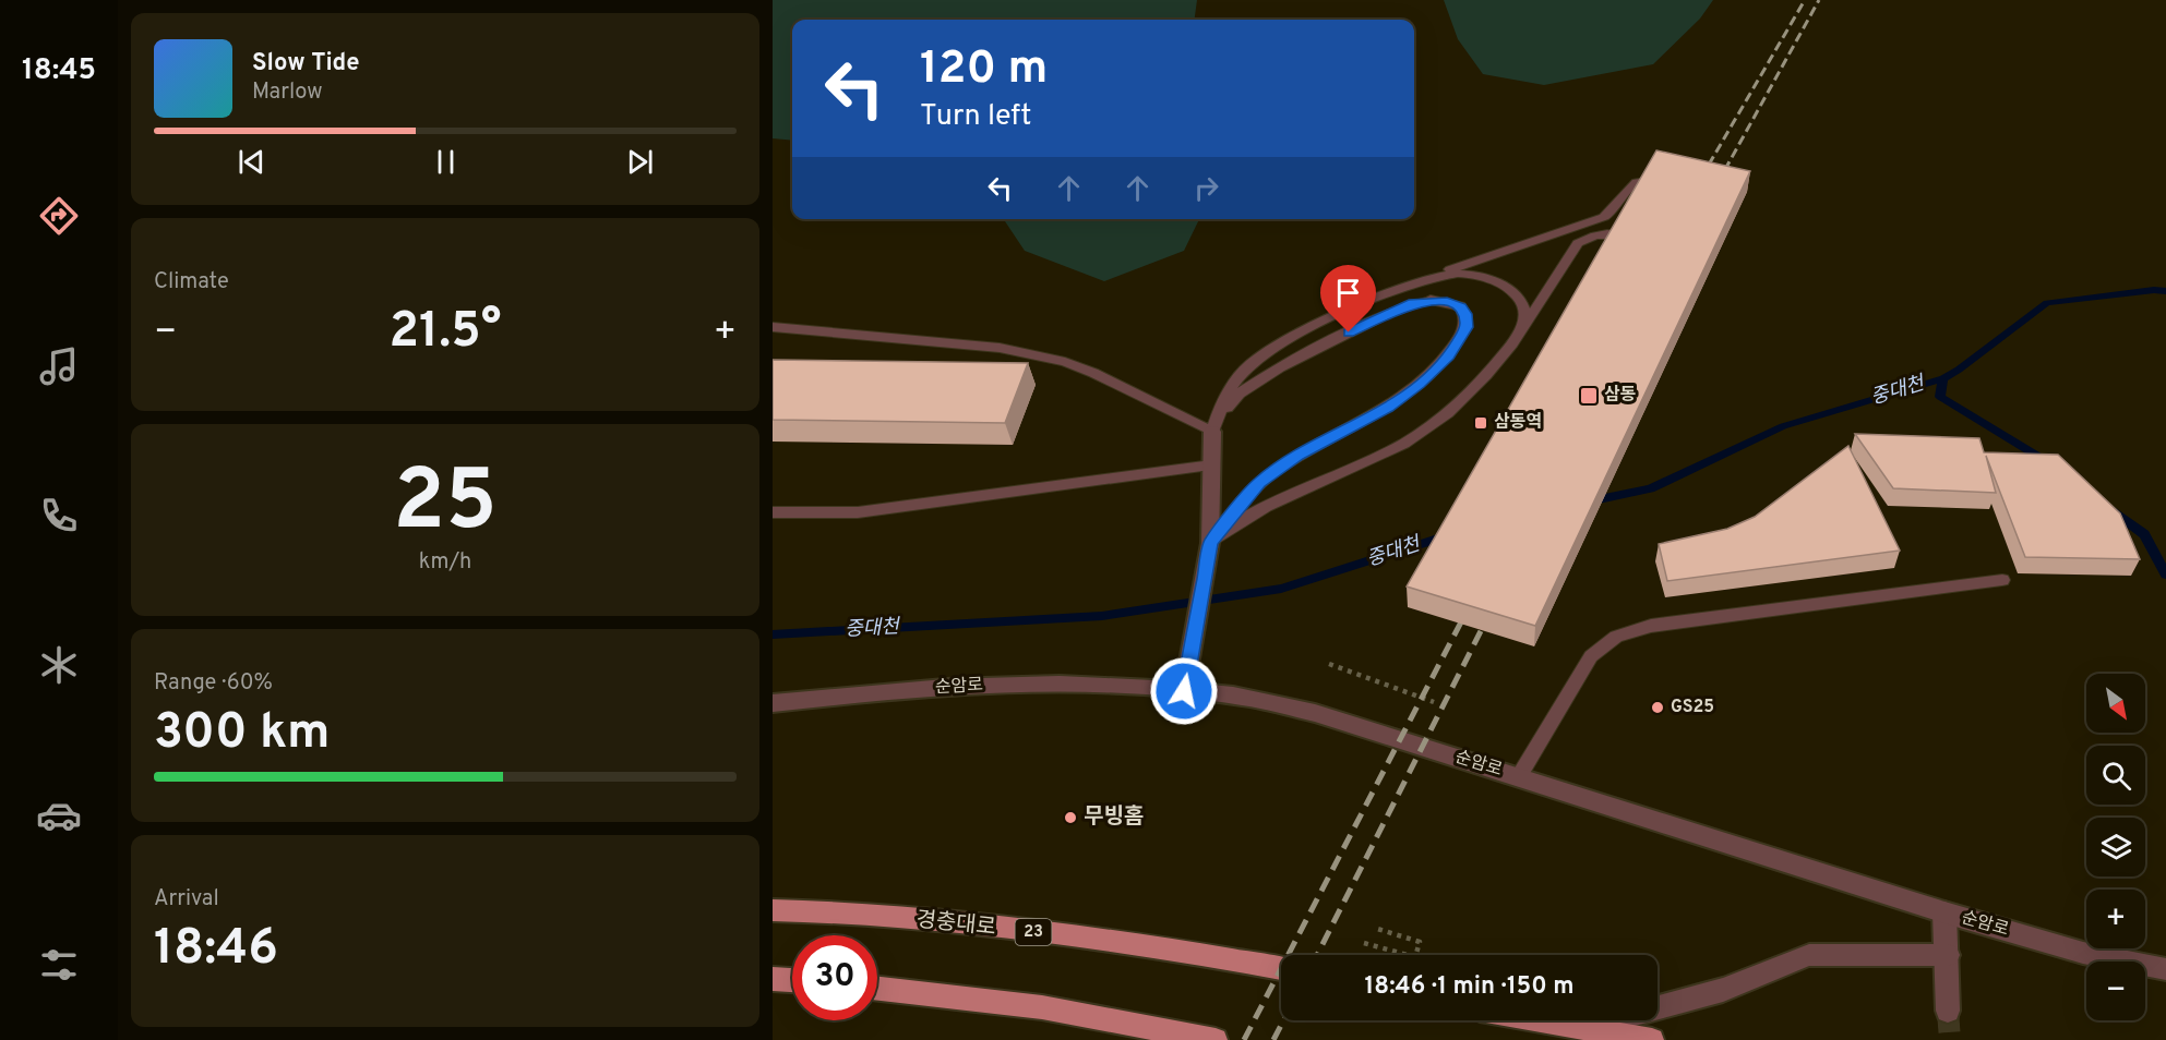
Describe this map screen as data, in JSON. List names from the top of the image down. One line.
{"streets":{"main road":["경충대로","23"],"street":["순암로"]},"water":["중대천"],"places":{"transit":["삼동","삼동역"],"other":["GS25","무빙홈"]},"north":"bottom right","page":{"tabs":"18:45","turn":["120 m","Turn left"],"song":["Slow Tide","Marlow"],"tile":["Climate",["25","km/h"],["Range · 60%","300 km"],["Arrival","18:46"]],"heat":["−","21.5°","+"],"map_buttons":["+","−"],"limit":"30","trip":"18:46 · 1 min · 150 m"}}
